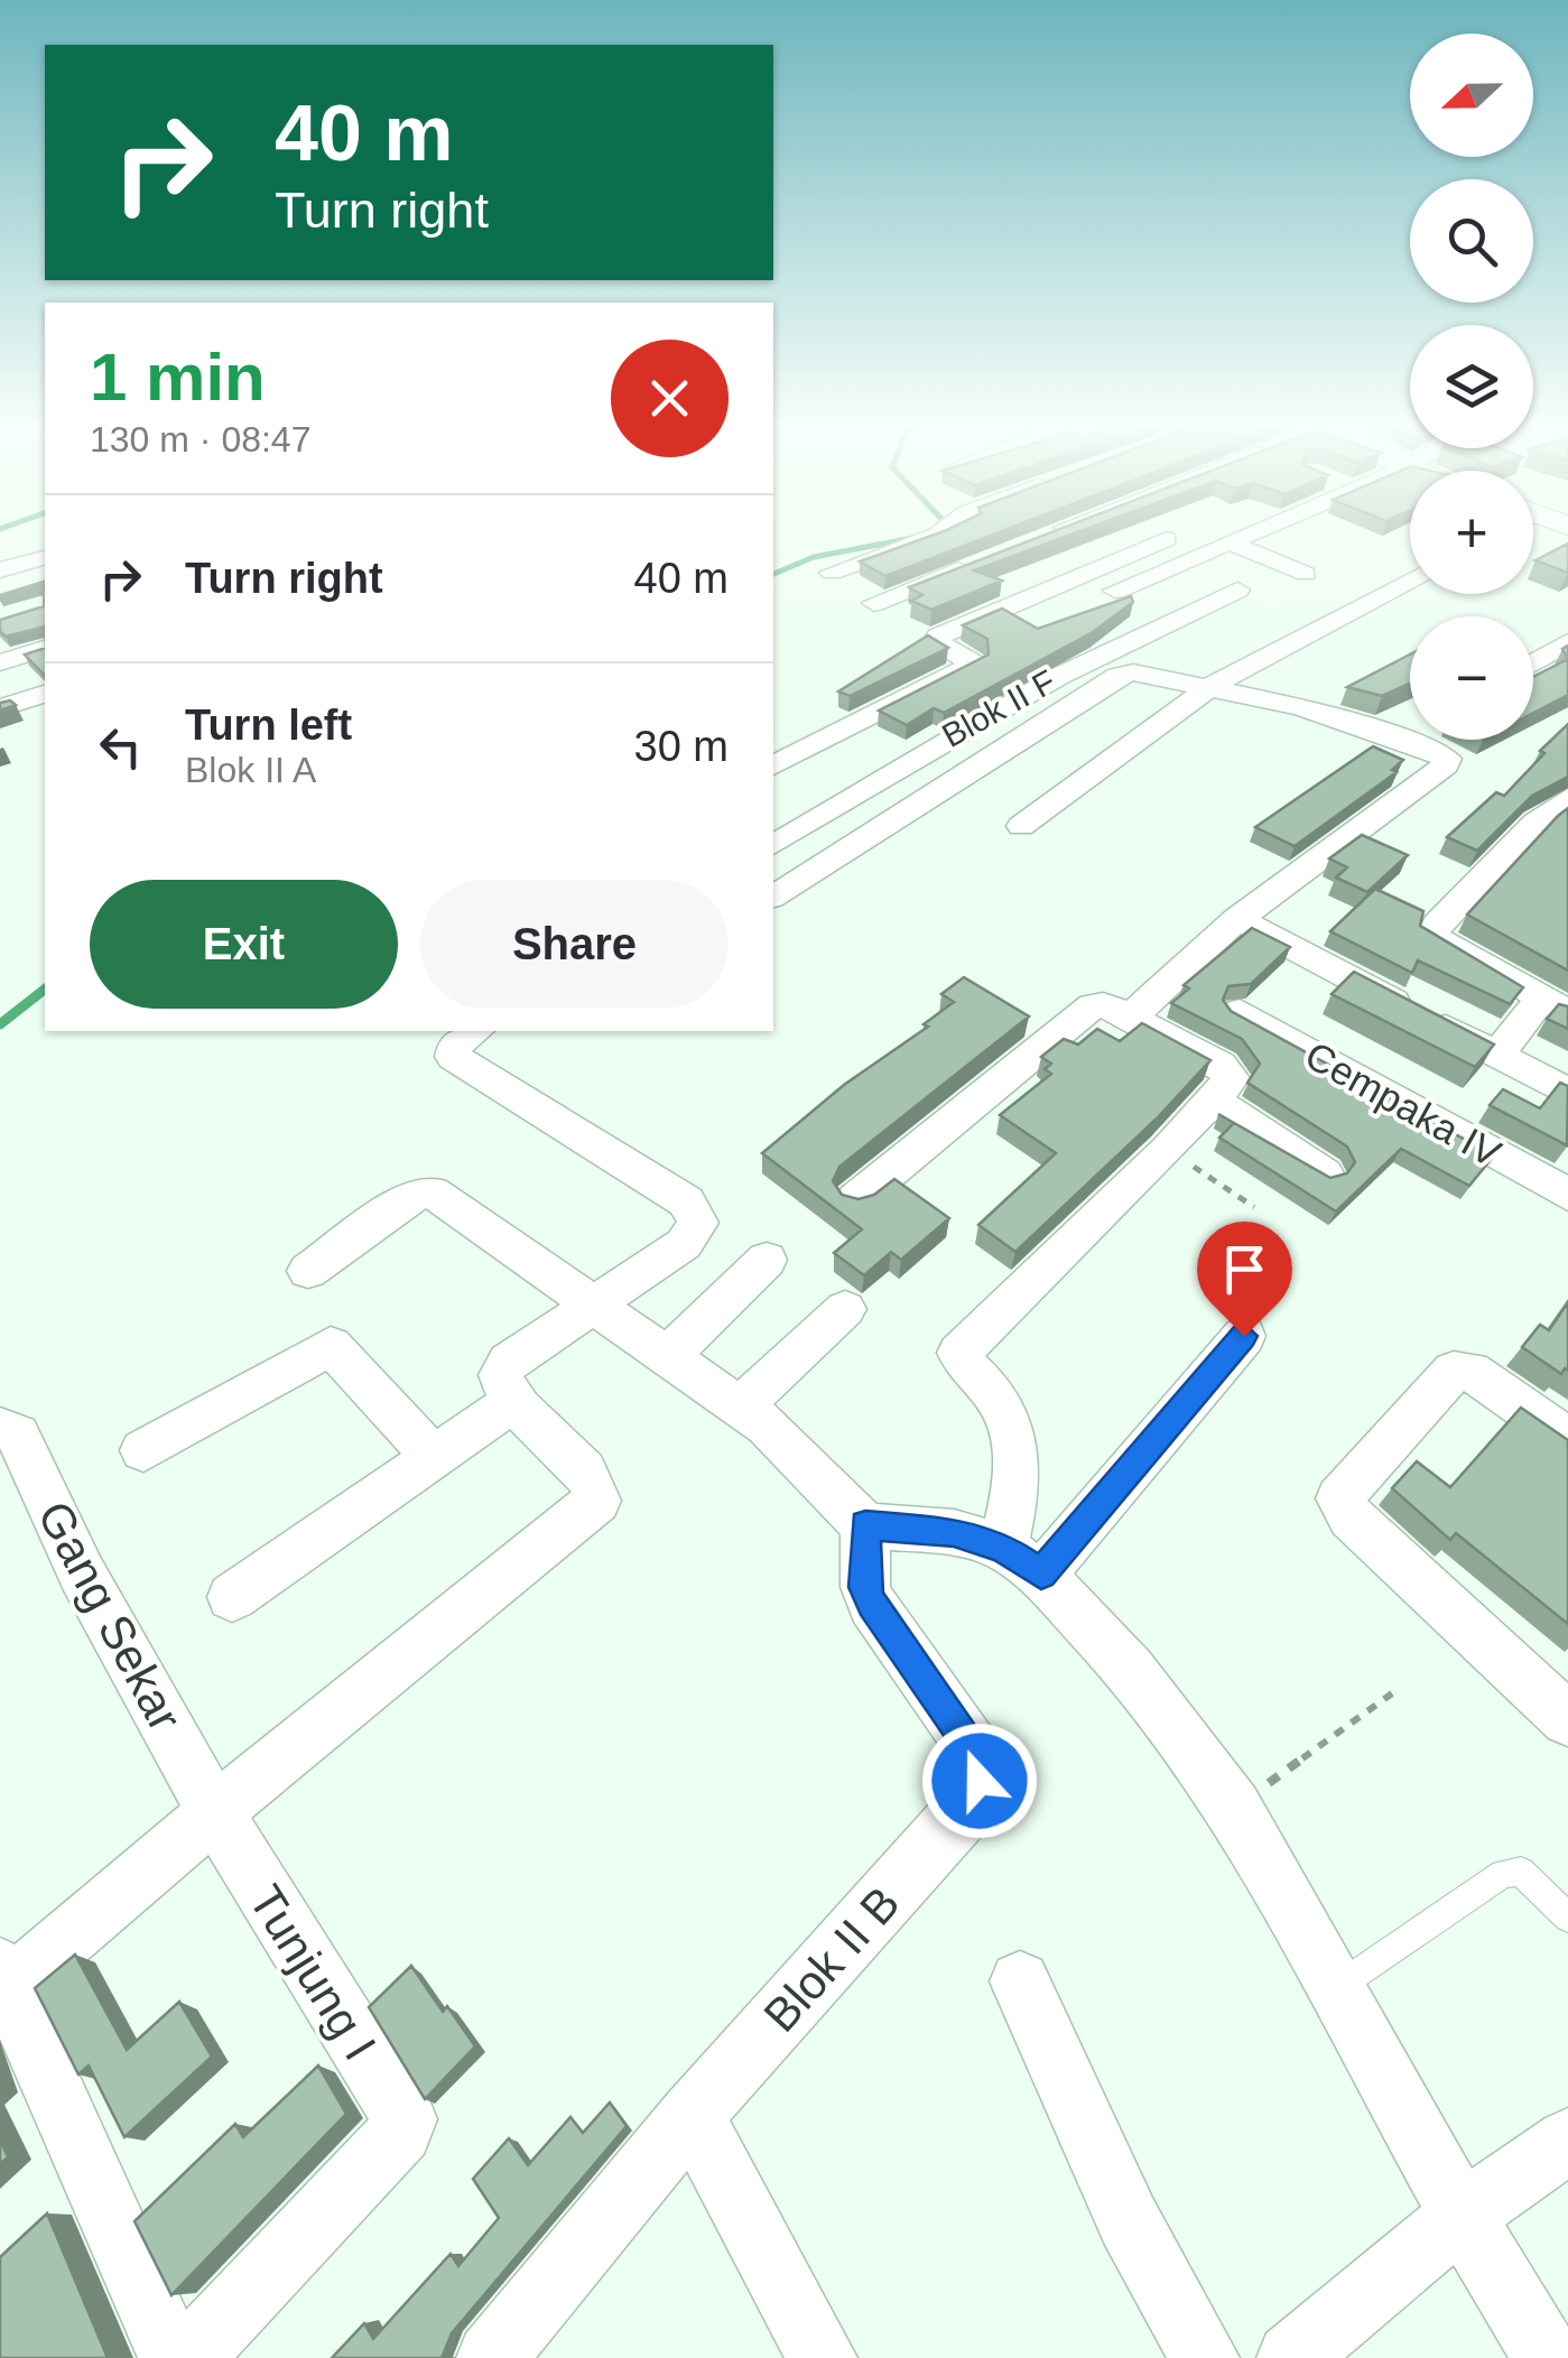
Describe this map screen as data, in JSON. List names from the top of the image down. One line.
{"streets":{"street":["Blok II F","Cempaka IV","Gang Sekar","Blok II B","Tunjung I"]},"crossings":[["Gang Sekar","Tunjung I"]],"north":"left","page":{"map_buttons":["+","−"],"turn":["40 m","Turn right"],"heading":["1 min","130 m · 08:47"],"list":[{"name":"Turn right","value":"40 m"},{"name":"Turn left","note":"Blok II A","value":"30 m"}],"buttons":["Exit","Share"]}}
